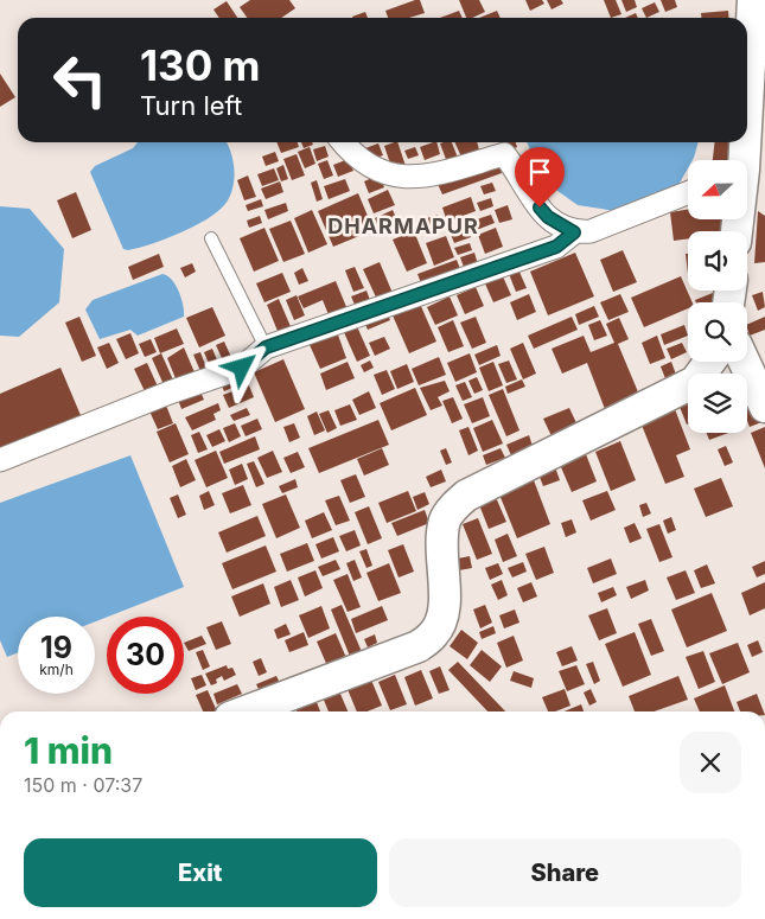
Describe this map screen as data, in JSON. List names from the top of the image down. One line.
{"districts":["DHARMAPUR"],"north":"left","page":{"turn":["130 m","Turn left"],"speed":"19 km/h","limit":"30","heading":["1 min","150 m · 07:37"],"buttons":["Exit","Share"]}}
